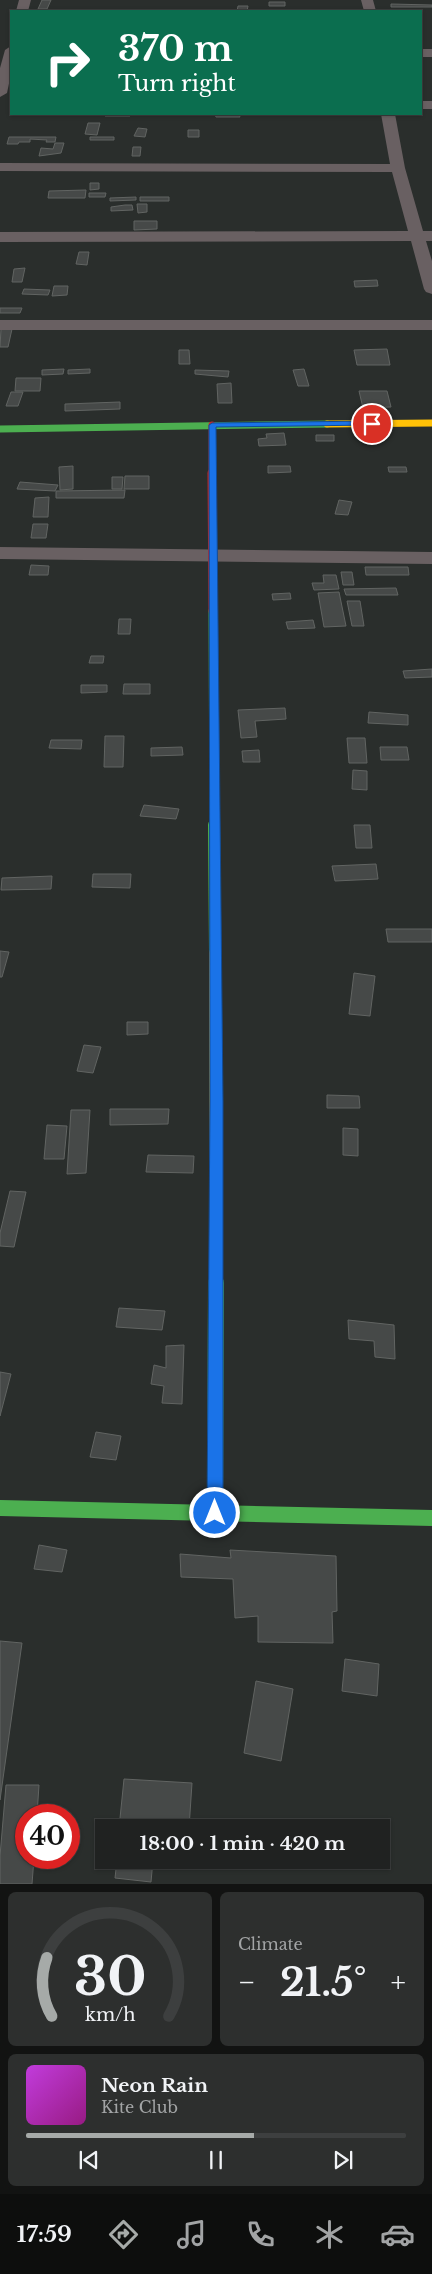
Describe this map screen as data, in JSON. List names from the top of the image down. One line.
{"page":{"turn":["370 m","Turn right"],"limit":"40","trip":"18:00 · 1 min · 420 m","tile":"Climate","heat":["−","21.5°","+"],"song":["Neon Rain","Kite Club"],"tabs":"17:59","gauge":["30","km/h"]}}
